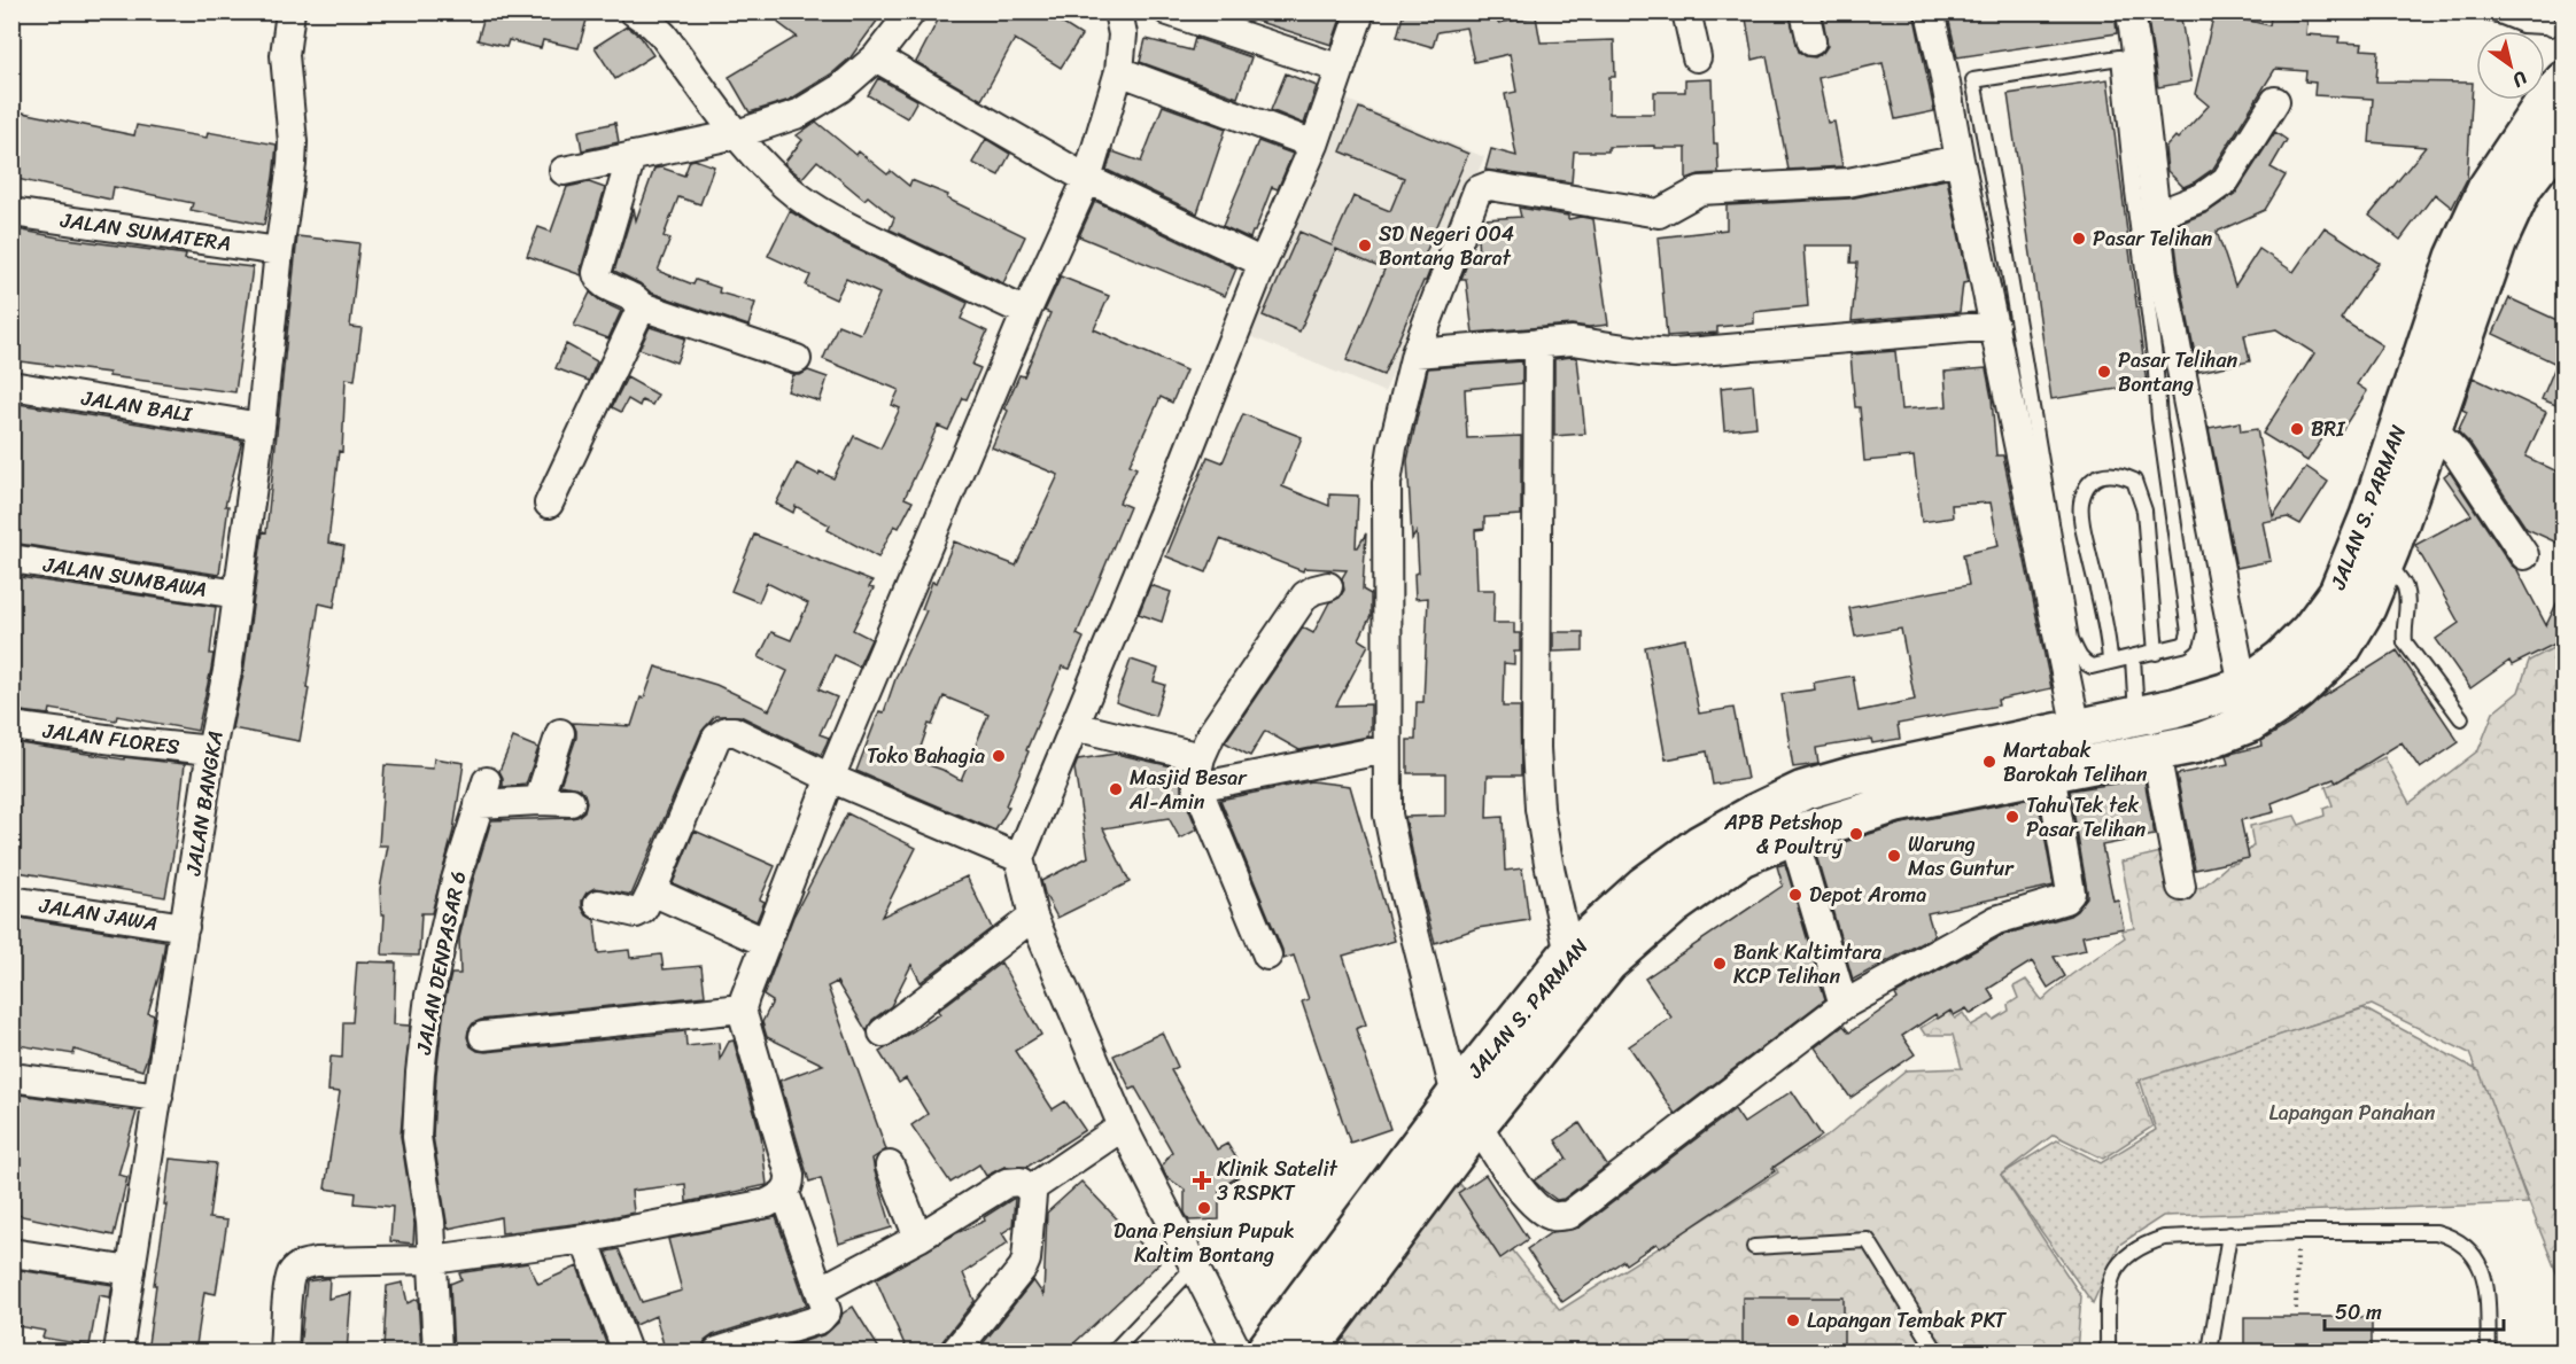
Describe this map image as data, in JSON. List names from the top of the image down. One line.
{"streets":{"main road":["JALAN S. PARMAN"],"street":["JALAN SUMATERA","JALAN BALI","JALAN SUMBAWA","JALAN FLORES","JALAN BANGKA","JALAN JAWA","JALAN DENPASAR 6"]},"crossings":[["JALAN SUMATERA","JALAN BANGKA"],["JALAN BALI","JALAN BANGKA"],["JALAN SUMBAWA","JALAN BANGKA"],["JALAN FLORES","JALAN BANGKA"],["JALAN BANGKA","JALAN JAWA"]],"parks":["Lapangan Panahan"],"places":{"other":["Pasar Telihan","SD Negeri 004 Bontang Barat","Pasar Telihan Bontang","BRI","Toko Bahagia","Martabak Barokah Telihan","Masjid Besar Al-Amin","Tahu Tek tek Pasar Telihan","APB Petshop & Poultry","Warung Mas Guntur","Depot Aroma","Bank Kaltimtara KCP Telihan","Dana Pensiun Pupuk Kaltim Bontang","Lapangan Tembak PKT"],"health":["Klinik Satelit 3 RSPKT"]},"scale_bar":"50 m","north":"bottom right"}
